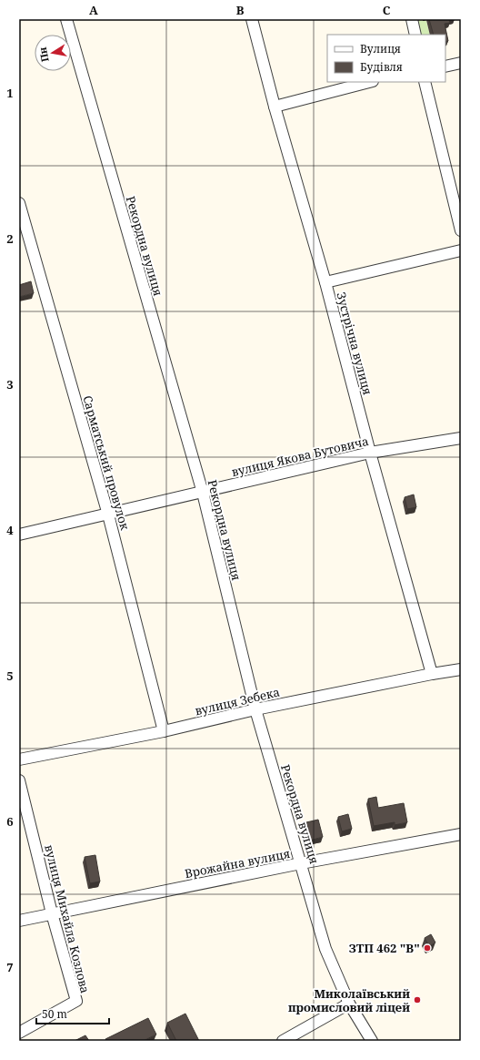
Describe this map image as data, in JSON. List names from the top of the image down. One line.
{"streets":{"street":["Рекордна вулиця","Зустрічна вулиця","вулиця Якова Бутовича","Сарматський провулок","вулиця Зебека","Врожайна вулиця","вулиця Михайла Козлова"]},"crossings":[["Рекордна вулиця","вулиця Якова Бутовича"],["Рекордна вулиця","вулиця Зебека"],["Рекордна вулиця","Врожайна вулиця"],["Зустрічна вулиця","вулиця Якова Бутовича"],["Зустрічна вулиця","вулиця Зебека"],["вулиця Якова Бутовича","Сарматський провулок"],["Сарматський провулок","вулиця Зебека"],["Врожайна вулиця","вулиця Михайла Козлова"]],"places":["ЗТП 462 \"В\"","Миколаївський промисловий ліцей"],"legend":["Вулиця","Будівля"],"scale_bar":"50 m","north":"left","grid":{"columns":["A","B","C"],"rows":["1","2","3","4","5","6","7"]}}
